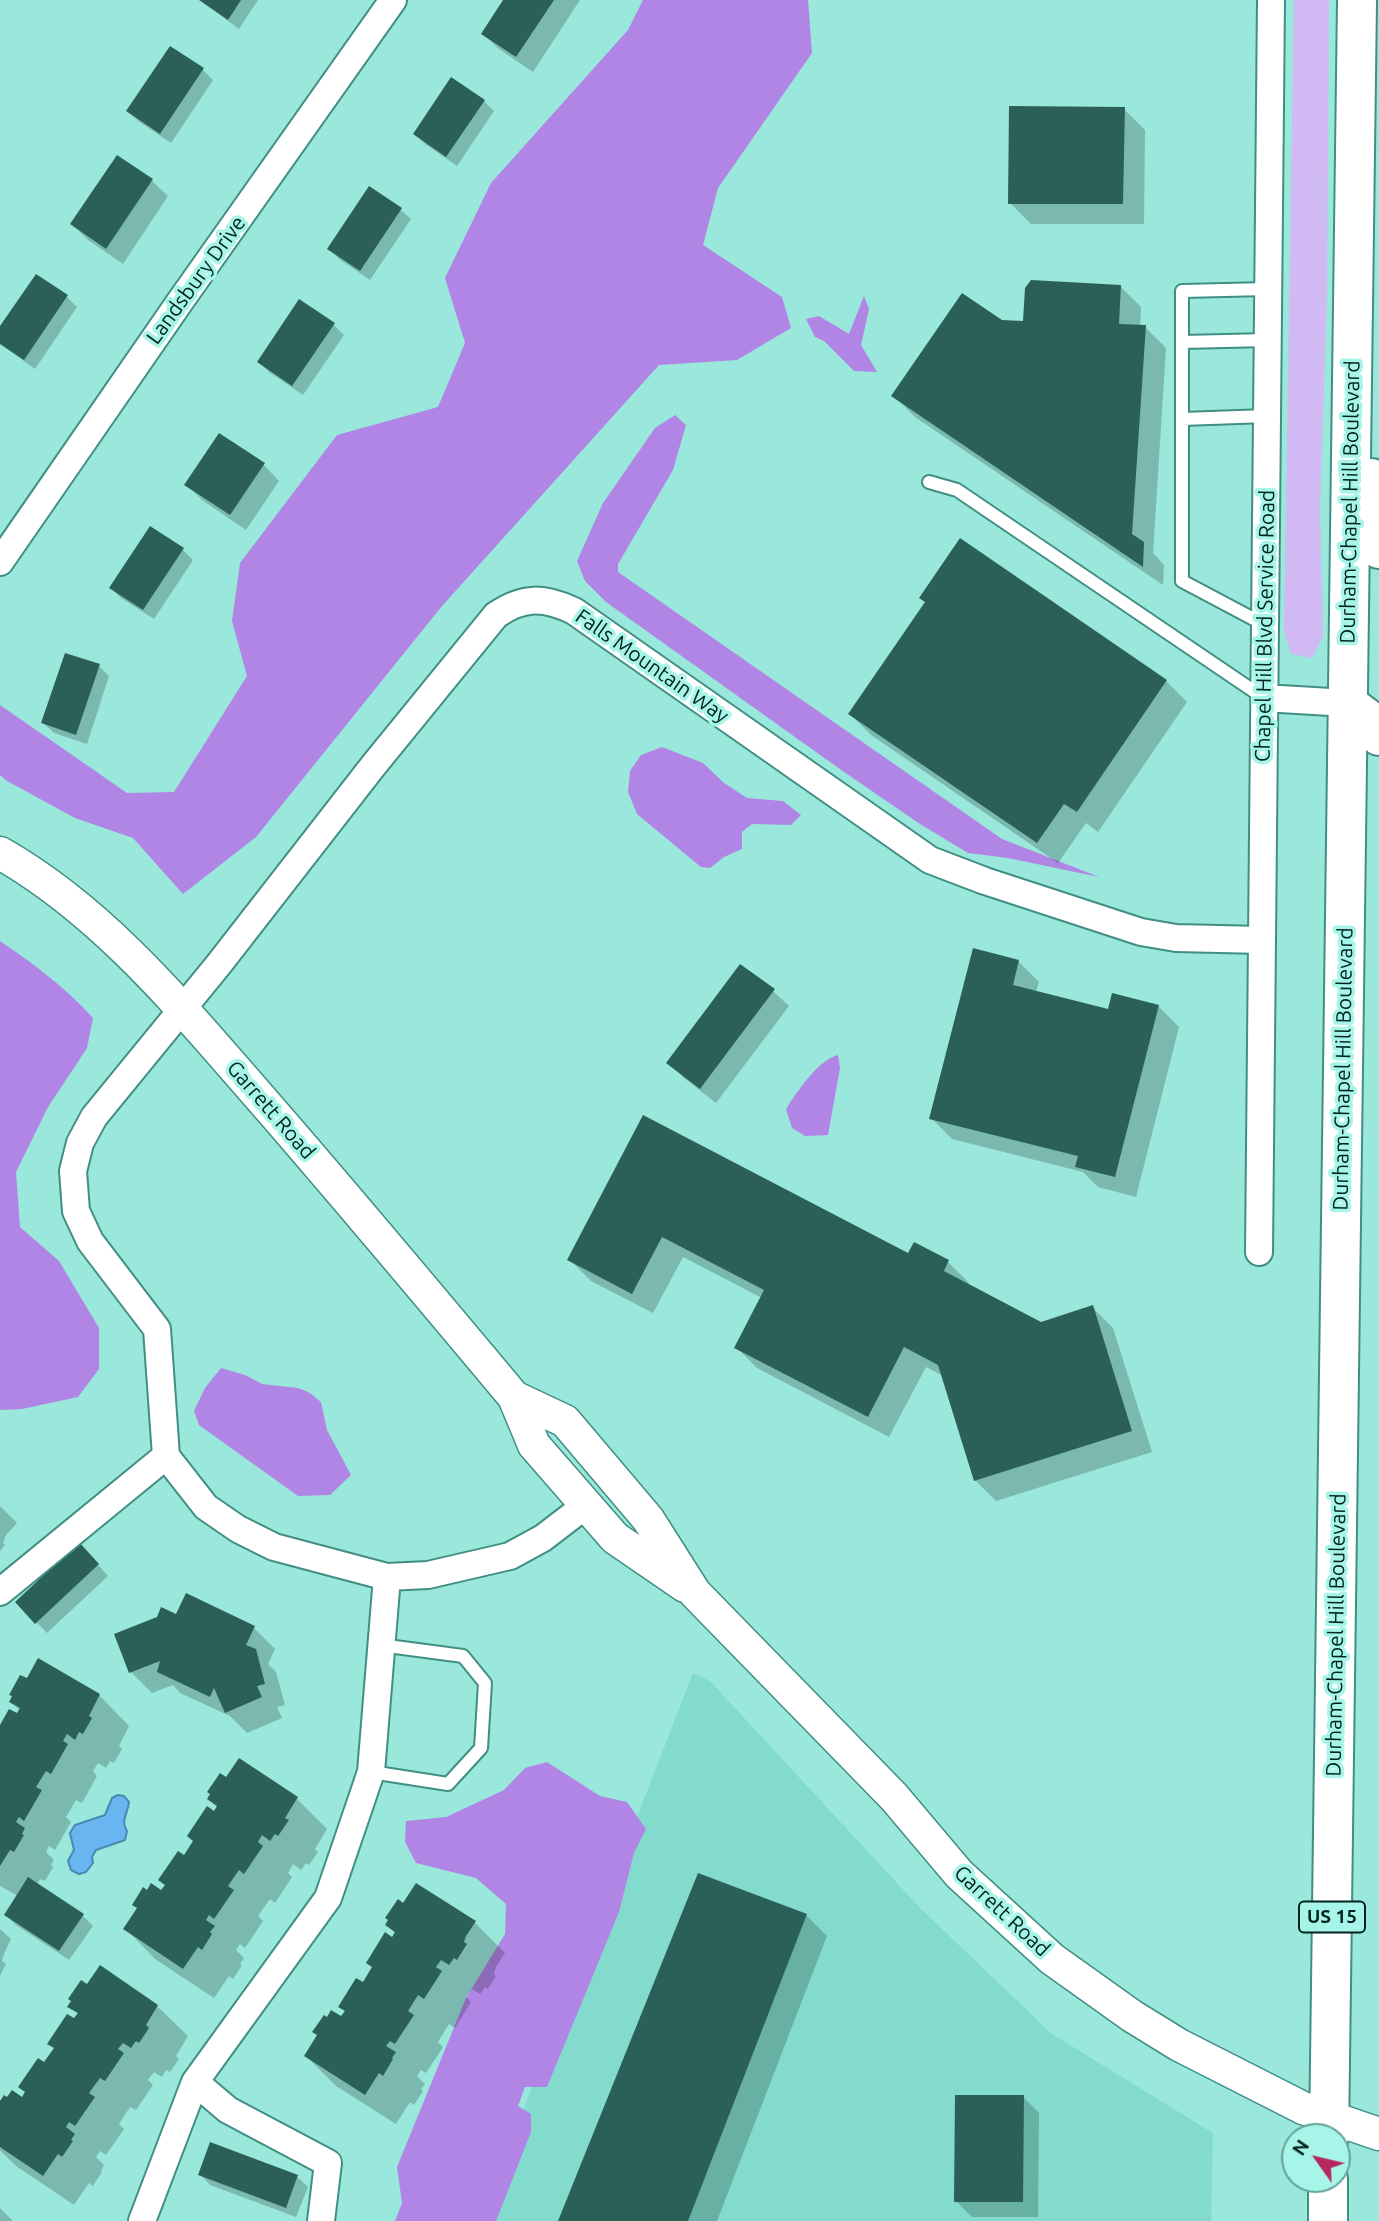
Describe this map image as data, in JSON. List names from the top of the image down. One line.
{"streets":{"highway":["Durham-Chapel Hill Boulevard","US 15"],"street":["Landsbury Drive","Chapel Hill Blvd Service Road","Falls Mountain Way","Garrett Road"]},"crossings":[["Chapel Hill Blvd Service Road","Falls Mountain Way"],["Falls Mountain Way","Garrett Road"]],"north":"top left"}
